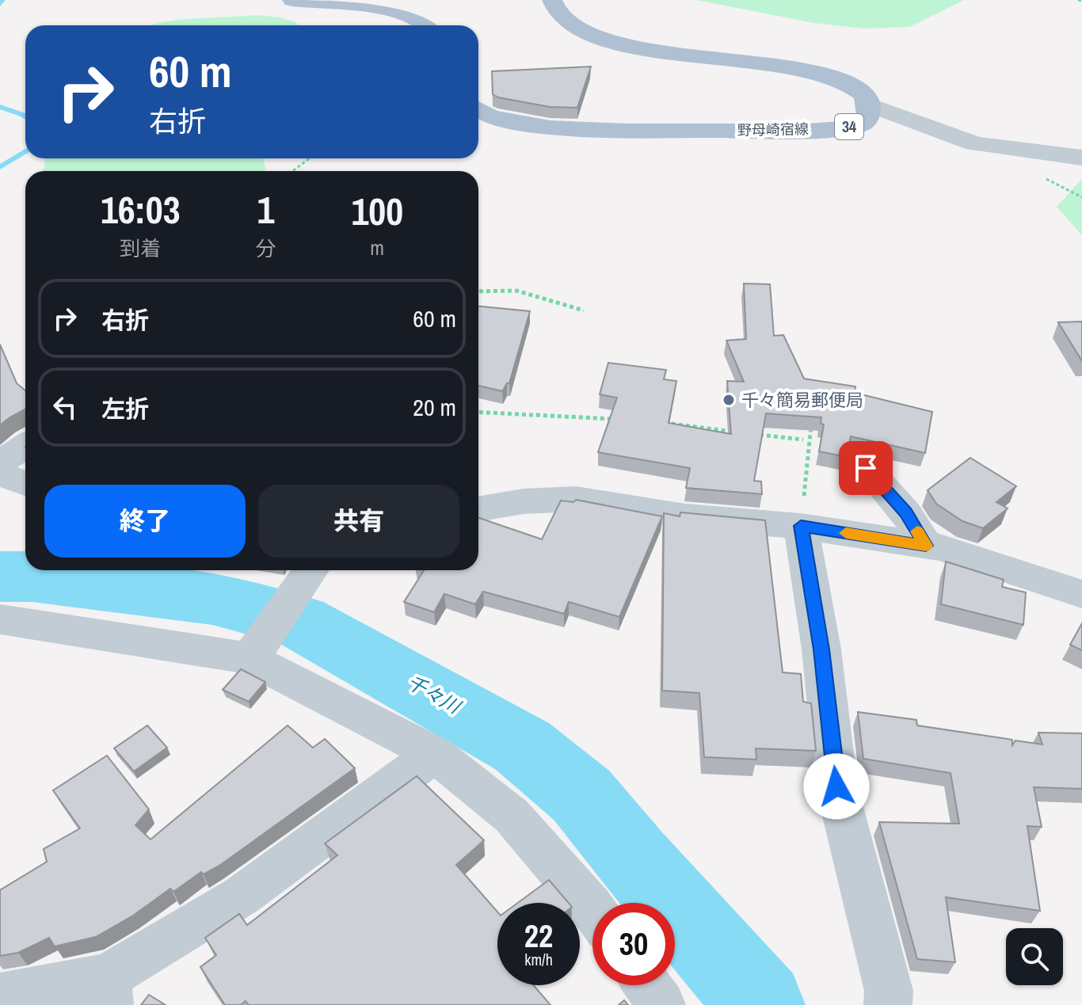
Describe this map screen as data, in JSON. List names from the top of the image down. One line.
{"streets":{"main road":["34","野母崎宿線"]},"crossings":[["34","野母崎宿線"]],"water":["千々川"],"places":["千々簡易郵便局"],"page":{"turn":["60 m","右折"],"eta":["16:03","到着","1","分","100","m"],"list":[{"name":"右折","value":"60 m"},{"name":"左折","value":"20 m"}],"buttons":["終了","共有"],"speed":"22 km/h","limit":"30"}}
